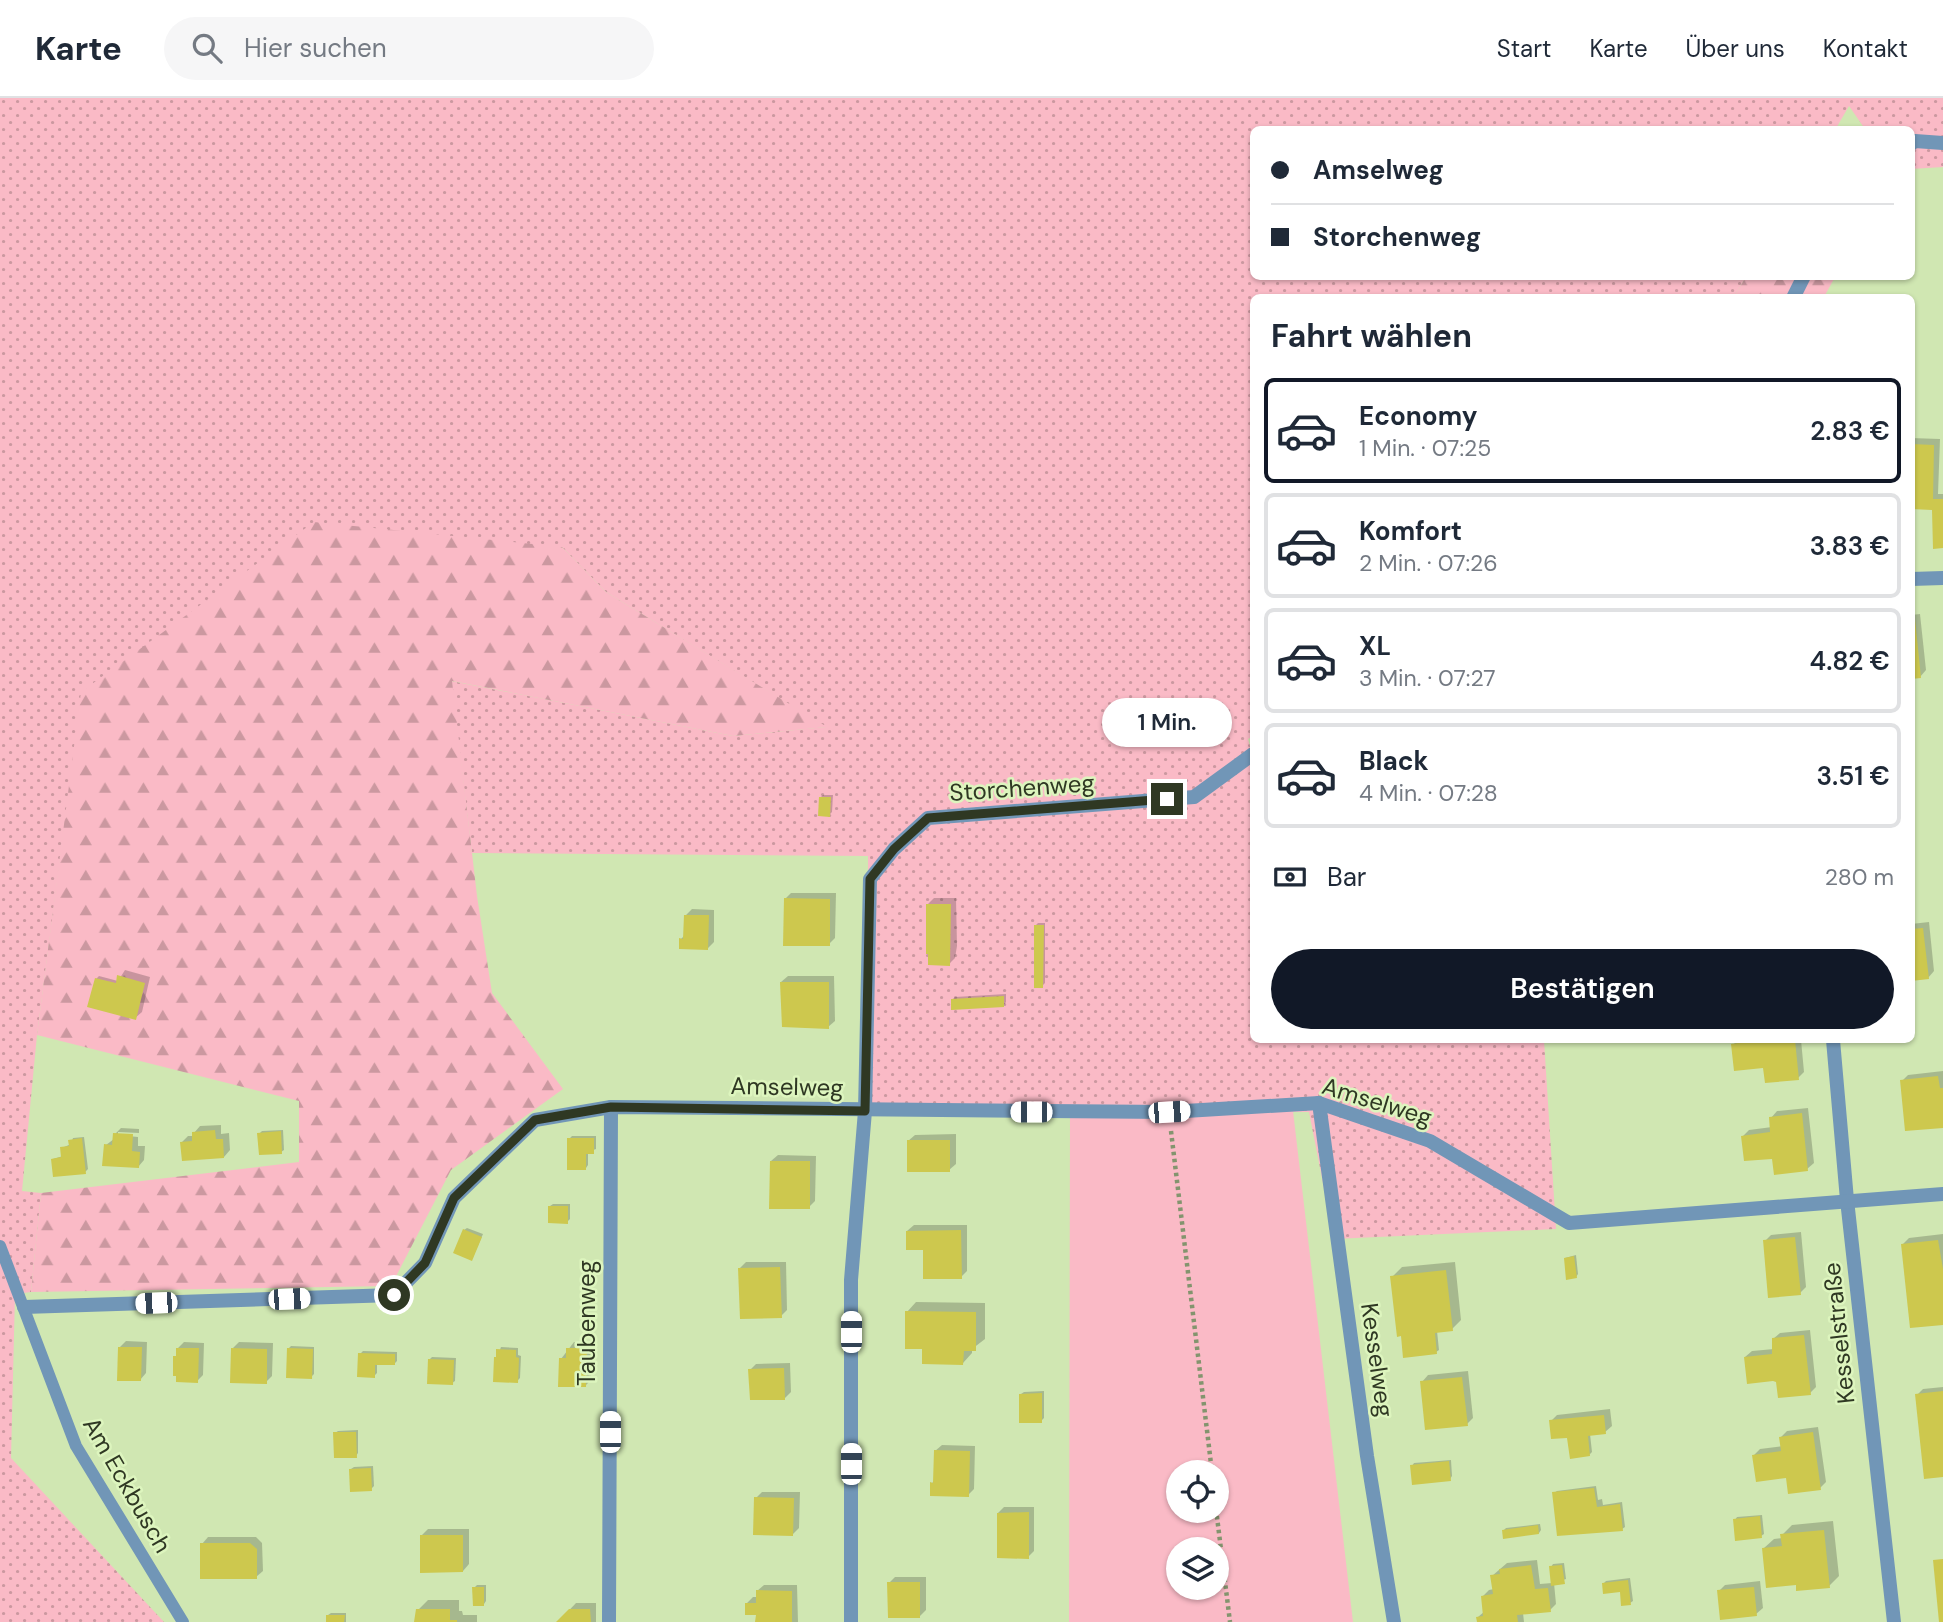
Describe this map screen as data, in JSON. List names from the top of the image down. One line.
{"streets":{"street":["Storchenweg","Amselweg","Taubenweg","Kesselstraße","Kesselweg"],"lane":["Am Eckbusch"]},"crossings":[["Storchenweg","Amselweg"],["Amselweg","Taubenweg"],["Amselweg","Kesselstraße"],["Amselweg","Kesselweg"],["Amselweg","Am Eckbusch"]],"page":{"header":"Karte","search":"Hier suchen","nav":["Start","Karte","Über uns","Kontakt"],"banner":["Amselweg","Storchenweg"],"heading":"Fahrt wählen","list":[{"name":"Economy","note":"1 Min. · 07:25","value":"2.83 €"},{"name":"Komfort","note":"2 Min. · 07:26","value":"3.83 €"},{"name":"XL","note":"3 Min. · 07:27","value":"4.82 €"},{"name":"Black","note":"4 Min. · 07:28","value":"3.51 €"}],"bubble":"1 Min.","pay":["Bar","280 m"],"buttons":"Bestätigen"}}
